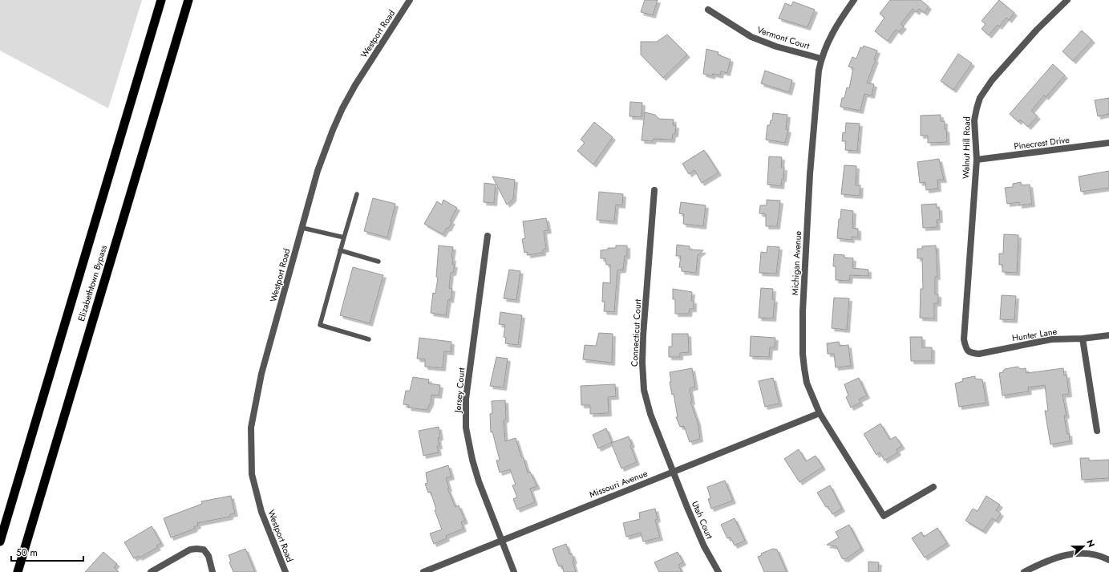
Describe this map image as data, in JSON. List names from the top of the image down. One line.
{"streets":{"highway":["Elizabethtown Bypass"],"street":["Westport Road","Vermont Court","Pinecrest Drive","Walnut Hill Road","Michigan Avenue","Connecticut Court","Hunter Lane","Jersey Court","Missouri Avenue","Utah Court"]},"crossings":[["Vermont Court","Michigan Avenue"],["Pinecrest Drive","Walnut Hill Road"],["Walnut Hill Road","Hunter Lane"],["Michigan Avenue","Missouri Avenue"],["Connecticut Court","Missouri Avenue"],["Connecticut Court","Utah Court"],["Jersey Court","Missouri Avenue"],["Missouri Avenue","Utah Court"]],"scale_bar":"50 m","north":"right"}
